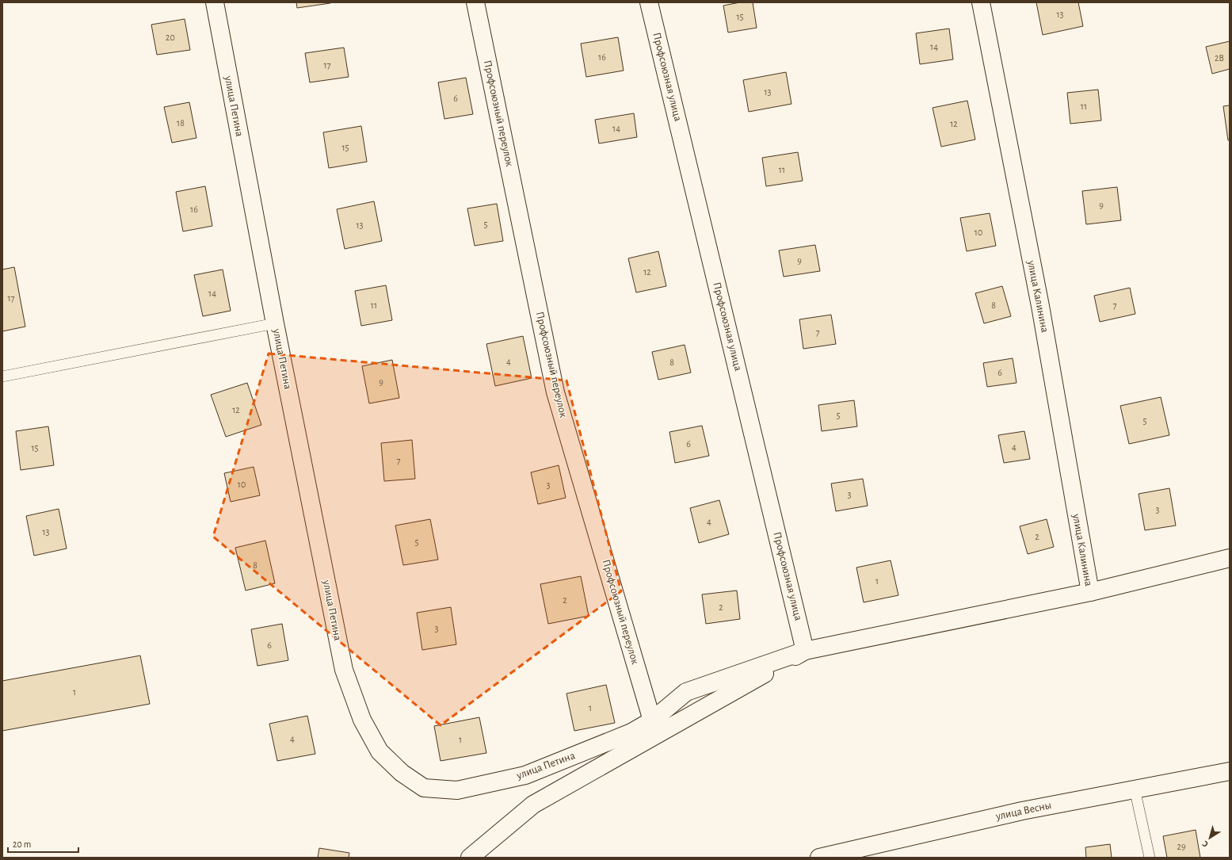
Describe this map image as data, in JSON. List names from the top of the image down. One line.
{"streets":{"street":["Профсоюзная улица","улица Петина","Профсоюзный переулок","улица Калинина","улица Весны"]},"crossings":[["Профсоюзная улица","улица Петина"],["улица Петина","Профсоюзный переулок"]],"house_numbers":["13","15","20","14","16","2В","17","13","6","11","18","12","14","15","11","9","16","5","13","10","9","12","14","17","11","8","7","7","4","8","6","9","12","5","5","6","4","15","7","10","3","3","3","4","13","2","5","8","1","2","2","3","6","1","1","4","1","29"],"scale_bar":"20 m","north":"bottom left"}
